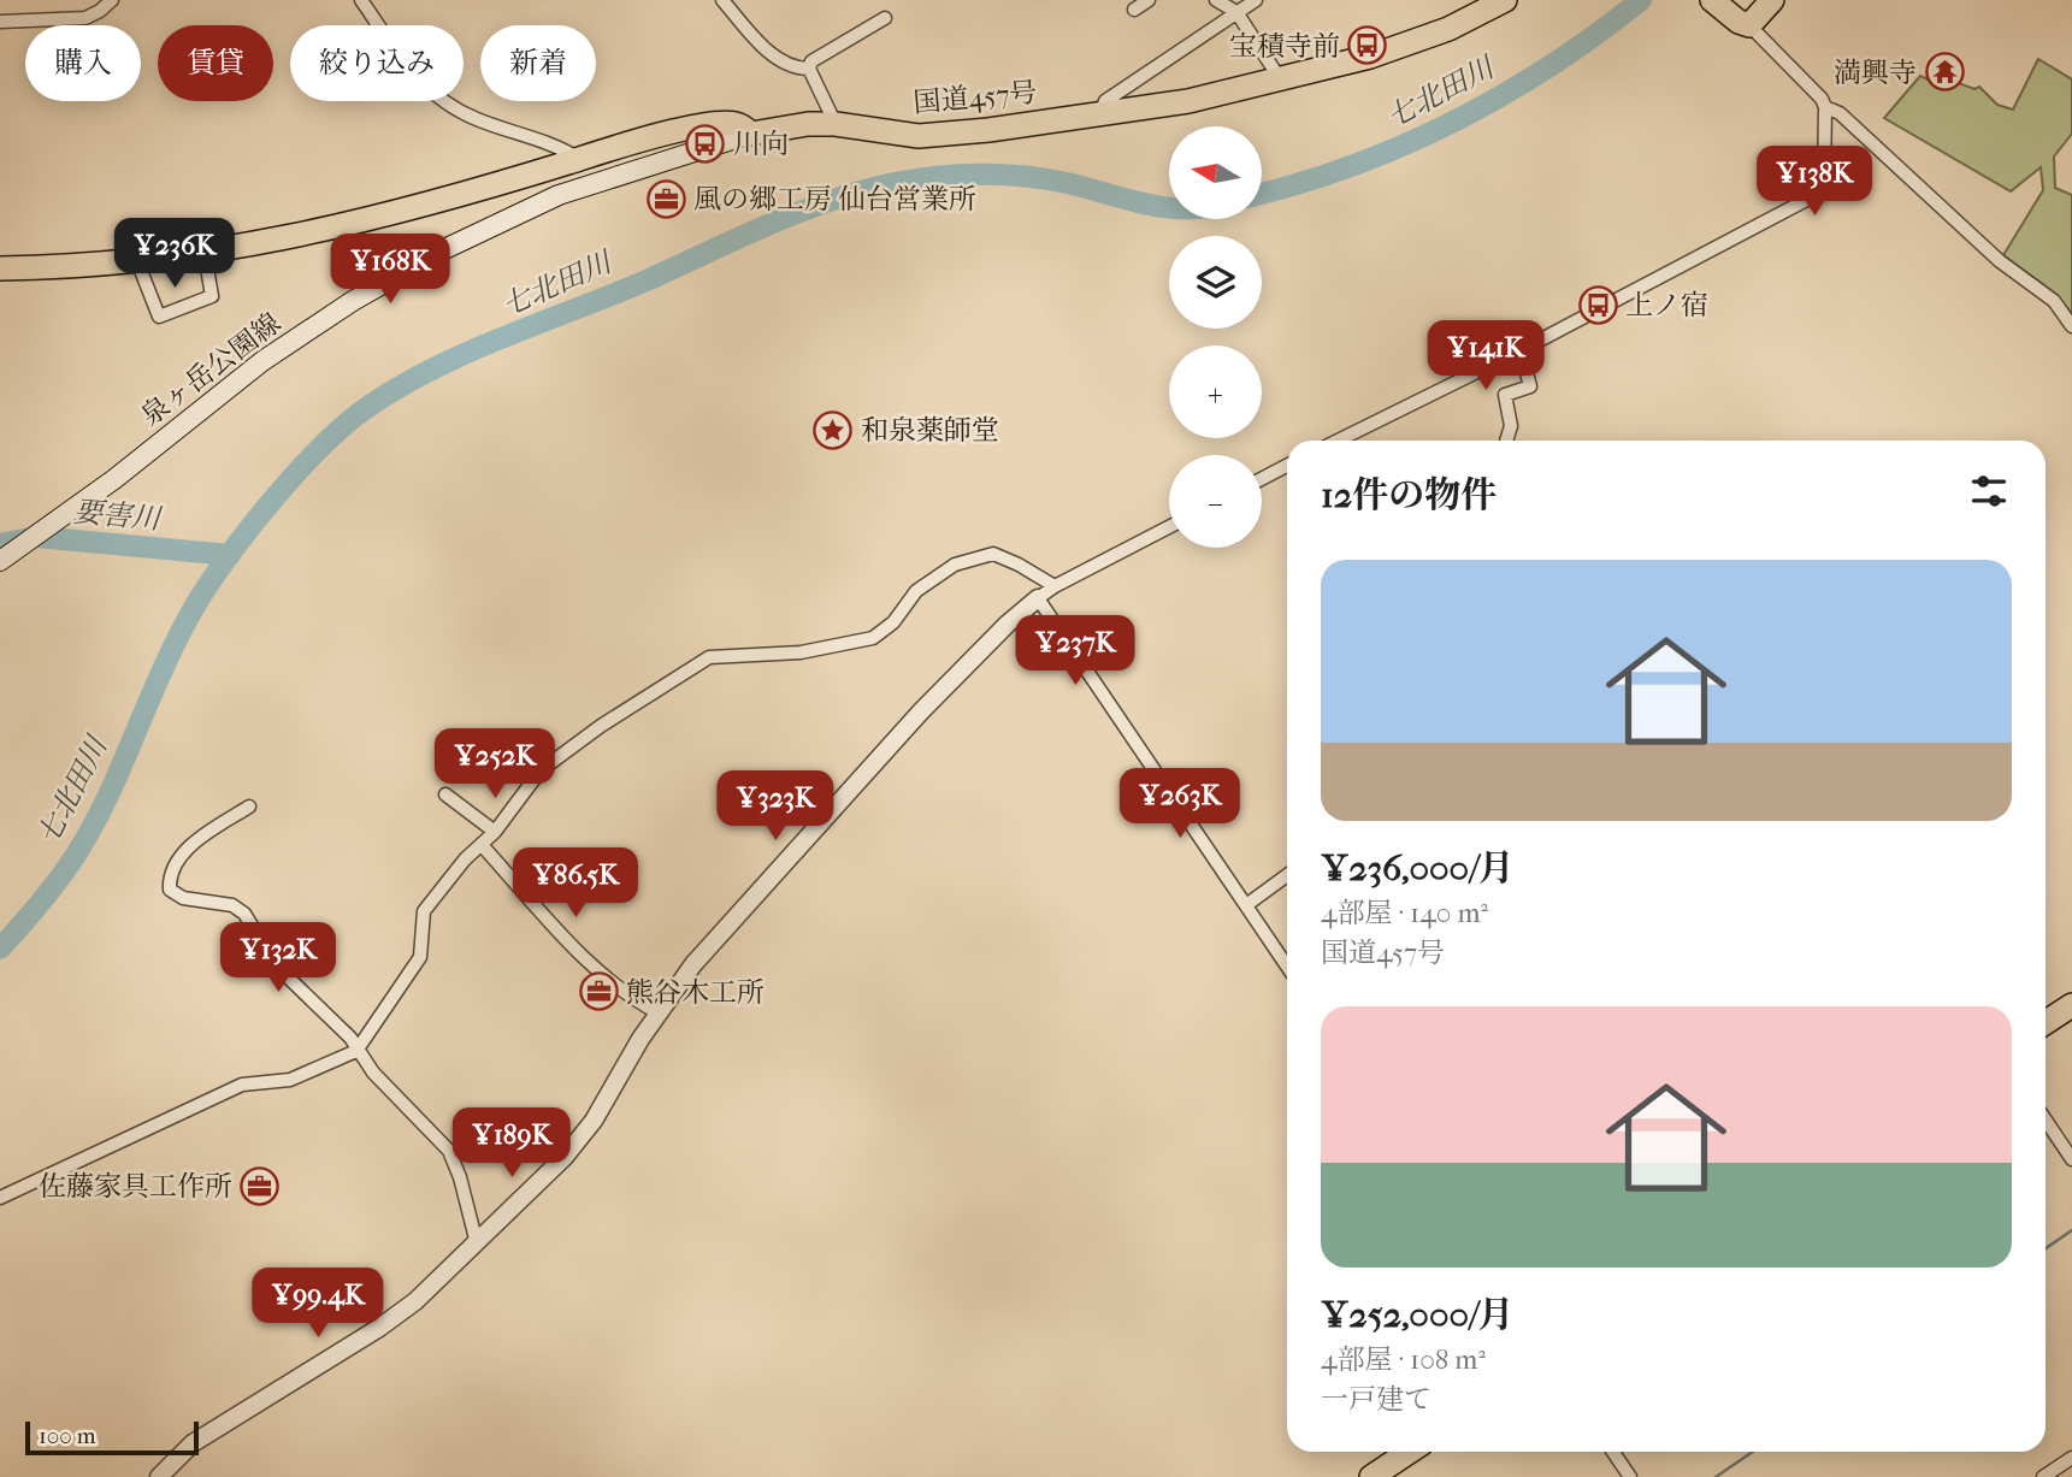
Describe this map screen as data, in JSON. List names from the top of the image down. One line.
{"streets":{"highway":["国道457号"],"main road":["泉ヶ岳公園線"]},"crossings":[["国道457号","泉ヶ岳公園線"]],"water":["七北田川","要害川"],"places":{"bus stop":["宝積寺前","川向","上ノ宿"],"temple":["満興寺"],"office":["風の郷工房 仙台営業所","熊谷木工所","佐藤家具工作所"],"place":["和泉薬師堂"]},"scale_bar":"100 m","north":"left","page":{"chip":["購入","賃貸","絞り込み","新着"],"map_buttons":["+","−"],"price":["¥138K","¥236K","¥168K","¥141K","¥237K","¥252K","¥263K","¥323K","¥86.5K","¥132K","¥189K","¥99.4K"],"heading":"12件の物件","list":[{"name":"¥236,000/月","note":"4部屋 · 140 m² · 国道457号"},{"name":"¥252,000/月","note":"4部屋 · 108 m² · 一戸建て"}],"scale":"100 m"}}
